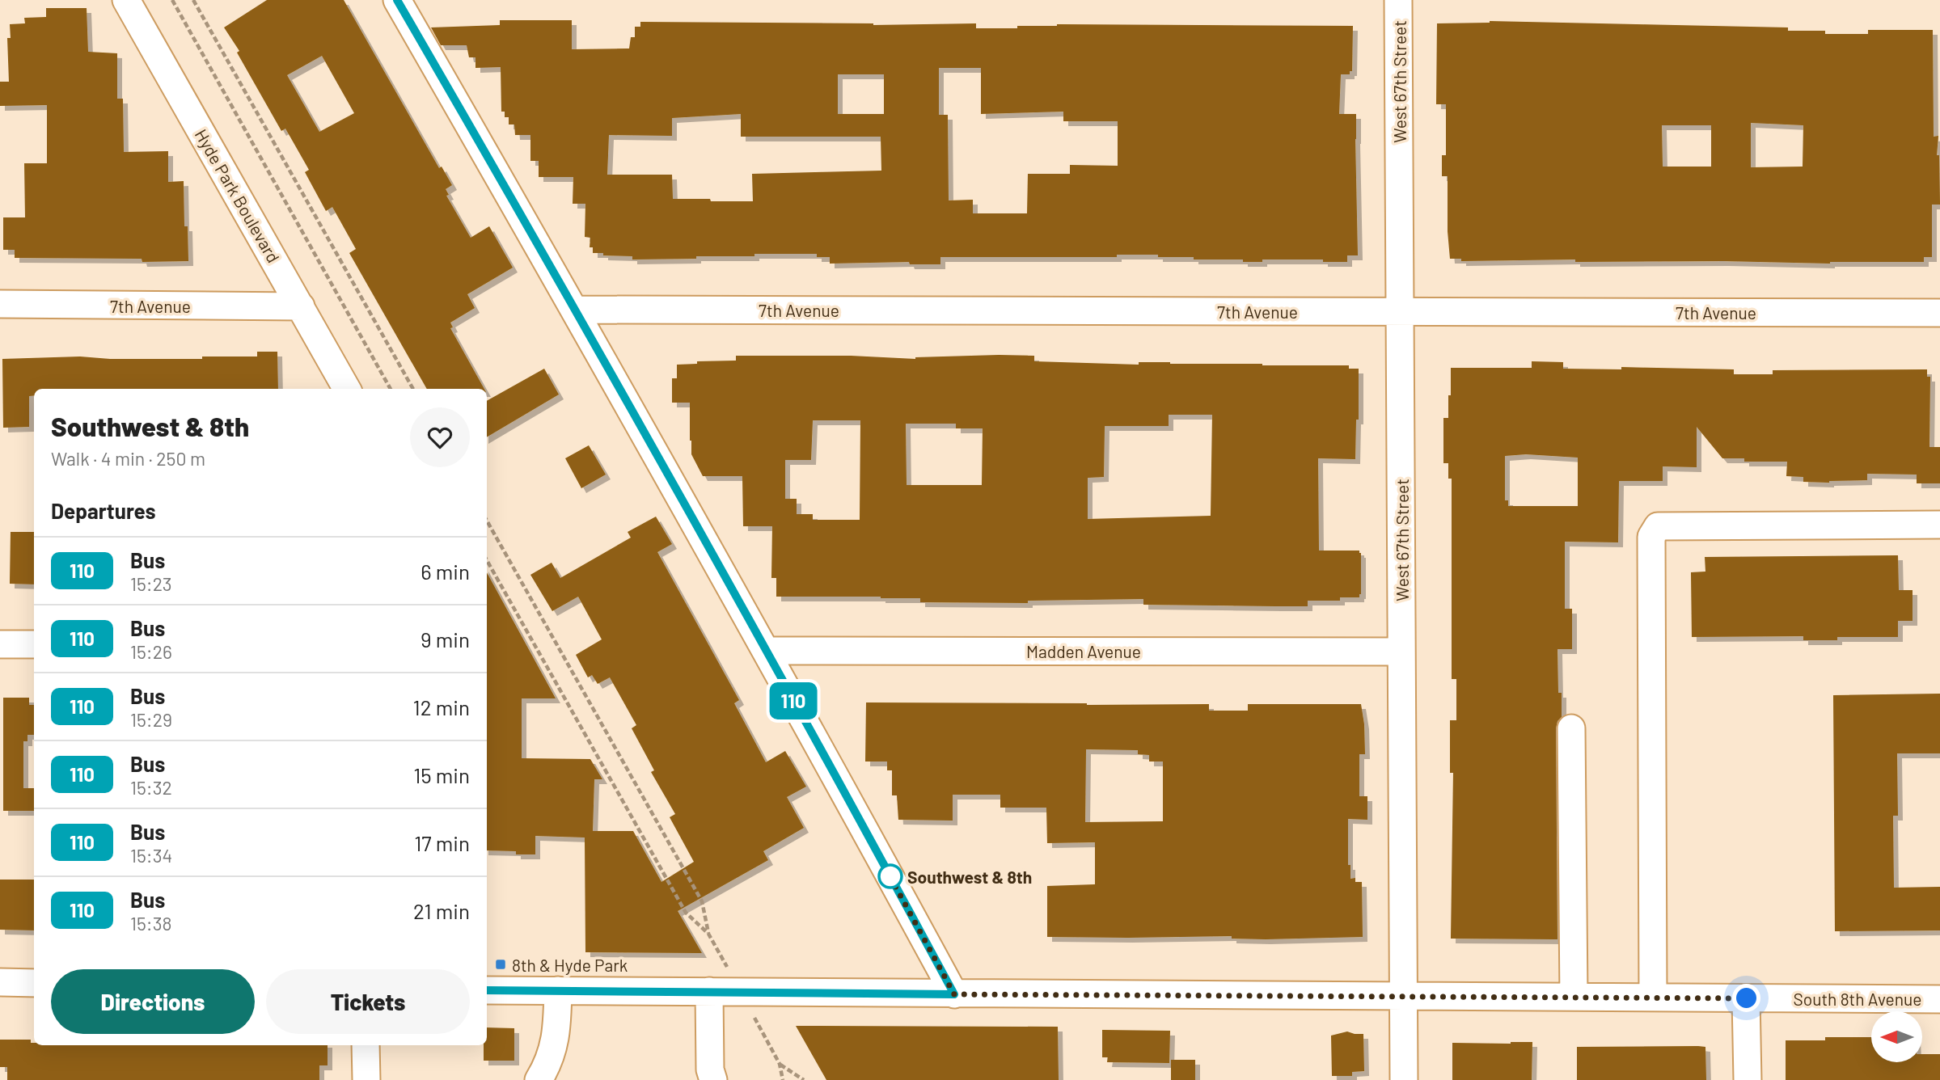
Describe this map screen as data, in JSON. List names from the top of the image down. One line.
{"streets":{"street":["West 67th Street","Hyde Park Boulevard","7th Avenue","Madden Avenue","South 8th Avenue"]},"crossings":[["West 67th Street","7th Avenue"],["West 67th Street","Madden Avenue"],["West 67th Street","South 8th Avenue"],["Hyde Park Boulevard","7th Avenue"]],"places":{"other":["Southwest & 8th"],"transit":["8th & Hyde Park"]},"lines":["bus line 110"],"north":"left","page":{"on_map":"110","heading":[["Southwest & 8th","Walk · 4 min · 250 m"],"Departures"],"list":[{"mark":"110","name":"Bus","note":"15:23","value":"6 min"},{"mark":"110","name":"Bus","note":"15:26","value":"9 min"},{"mark":"110","name":"Bus","note":"15:29","value":"12 min"},{"mark":"110","name":"Bus","note":"15:32","value":"15 min"},{"mark":"110","name":"Bus","note":"15:34","value":"17 min"},{"mark":"110","name":"Bus","note":"15:38","value":"21 min"}],"buttons":["Directions","Tickets"]}}
